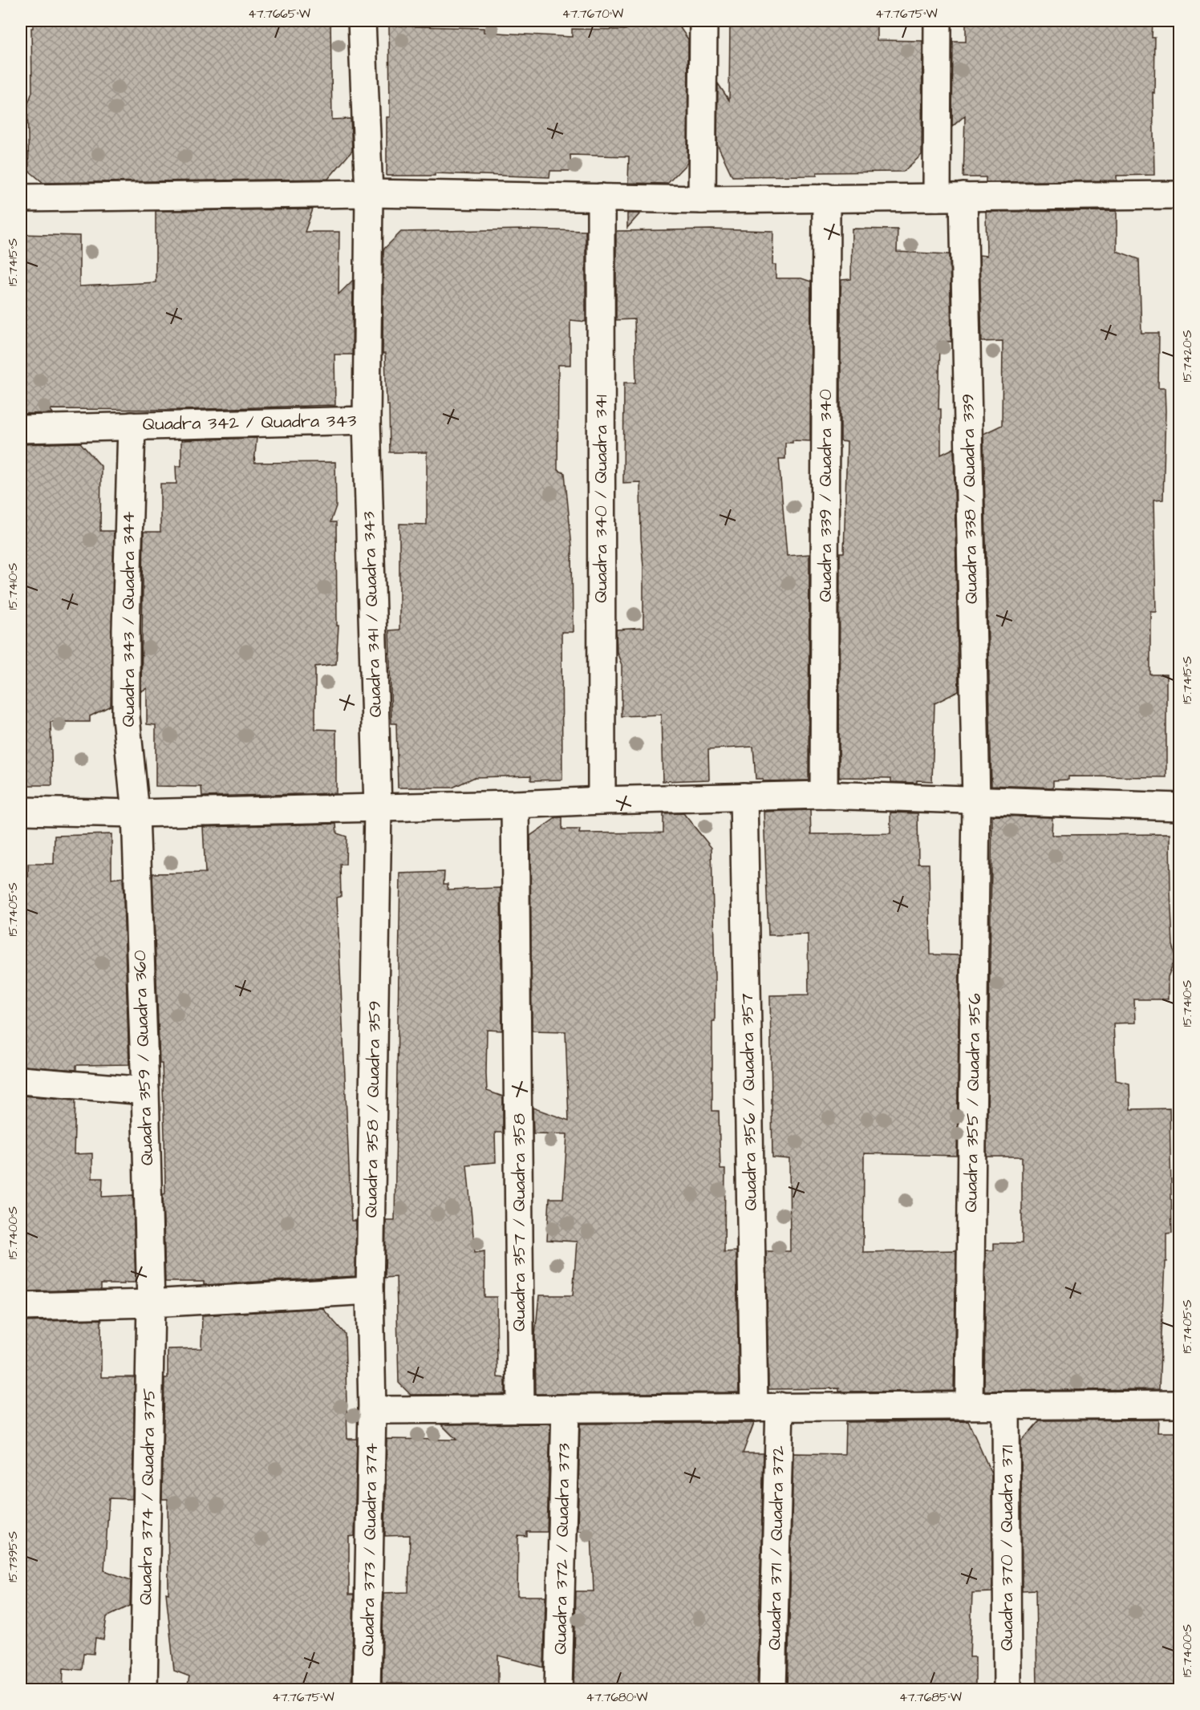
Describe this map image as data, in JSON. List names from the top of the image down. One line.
{"streets":{"street":["Quadra 342 / Quadra 343","Quadra 339 / Quadra 340","Quadra 340 / Quadra 341","Quadra 338 / Quadra 339","Quadra 341 / Quadra 343","Quadra 343 / Quadra 344","Quadra 359 / Quadra 360","Quadra 356 / Quadra 357","Quadra 355 / Quadra 356","Quadra 358 / Quadra 359","Quadra 357 / Quadra 358","Quadra 374 / Quadra 375","Quadra 371 / Quadra 372","Quadra 370 / Quadra 371","Quadra 372 / Quadra 373","Quadra 373 / Quadra 374"]},"crossings":[["Quadra 342 / Quadra 343","Quadra 341 / Quadra 343"],["Quadra 342 / Quadra 343","Quadra 343 / Quadra 344"],["Quadra 338 / Quadra 339","Quadra 355 / Quadra 356"],["Quadra 341 / Quadra 343","Quadra 358 / Quadra 359"],["Quadra 343 / Quadra 344","Quadra 359 / Quadra 360"],["Quadra 359 / Quadra 360","Quadra 374 / Quadra 375"],["Quadra 356 / Quadra 357","Quadra 371 / Quadra 372"],["Quadra 358 / Quadra 359","Quadra 373 / Quadra 374"]],"coordinates":["47.7665°W","47.7670°W","47.7675°W","15.7415°S","15.7420°S","15.7410°S","15.7405°S","15.7400°S","15.7395°S","47.7680°W","47.7685°W"]}
